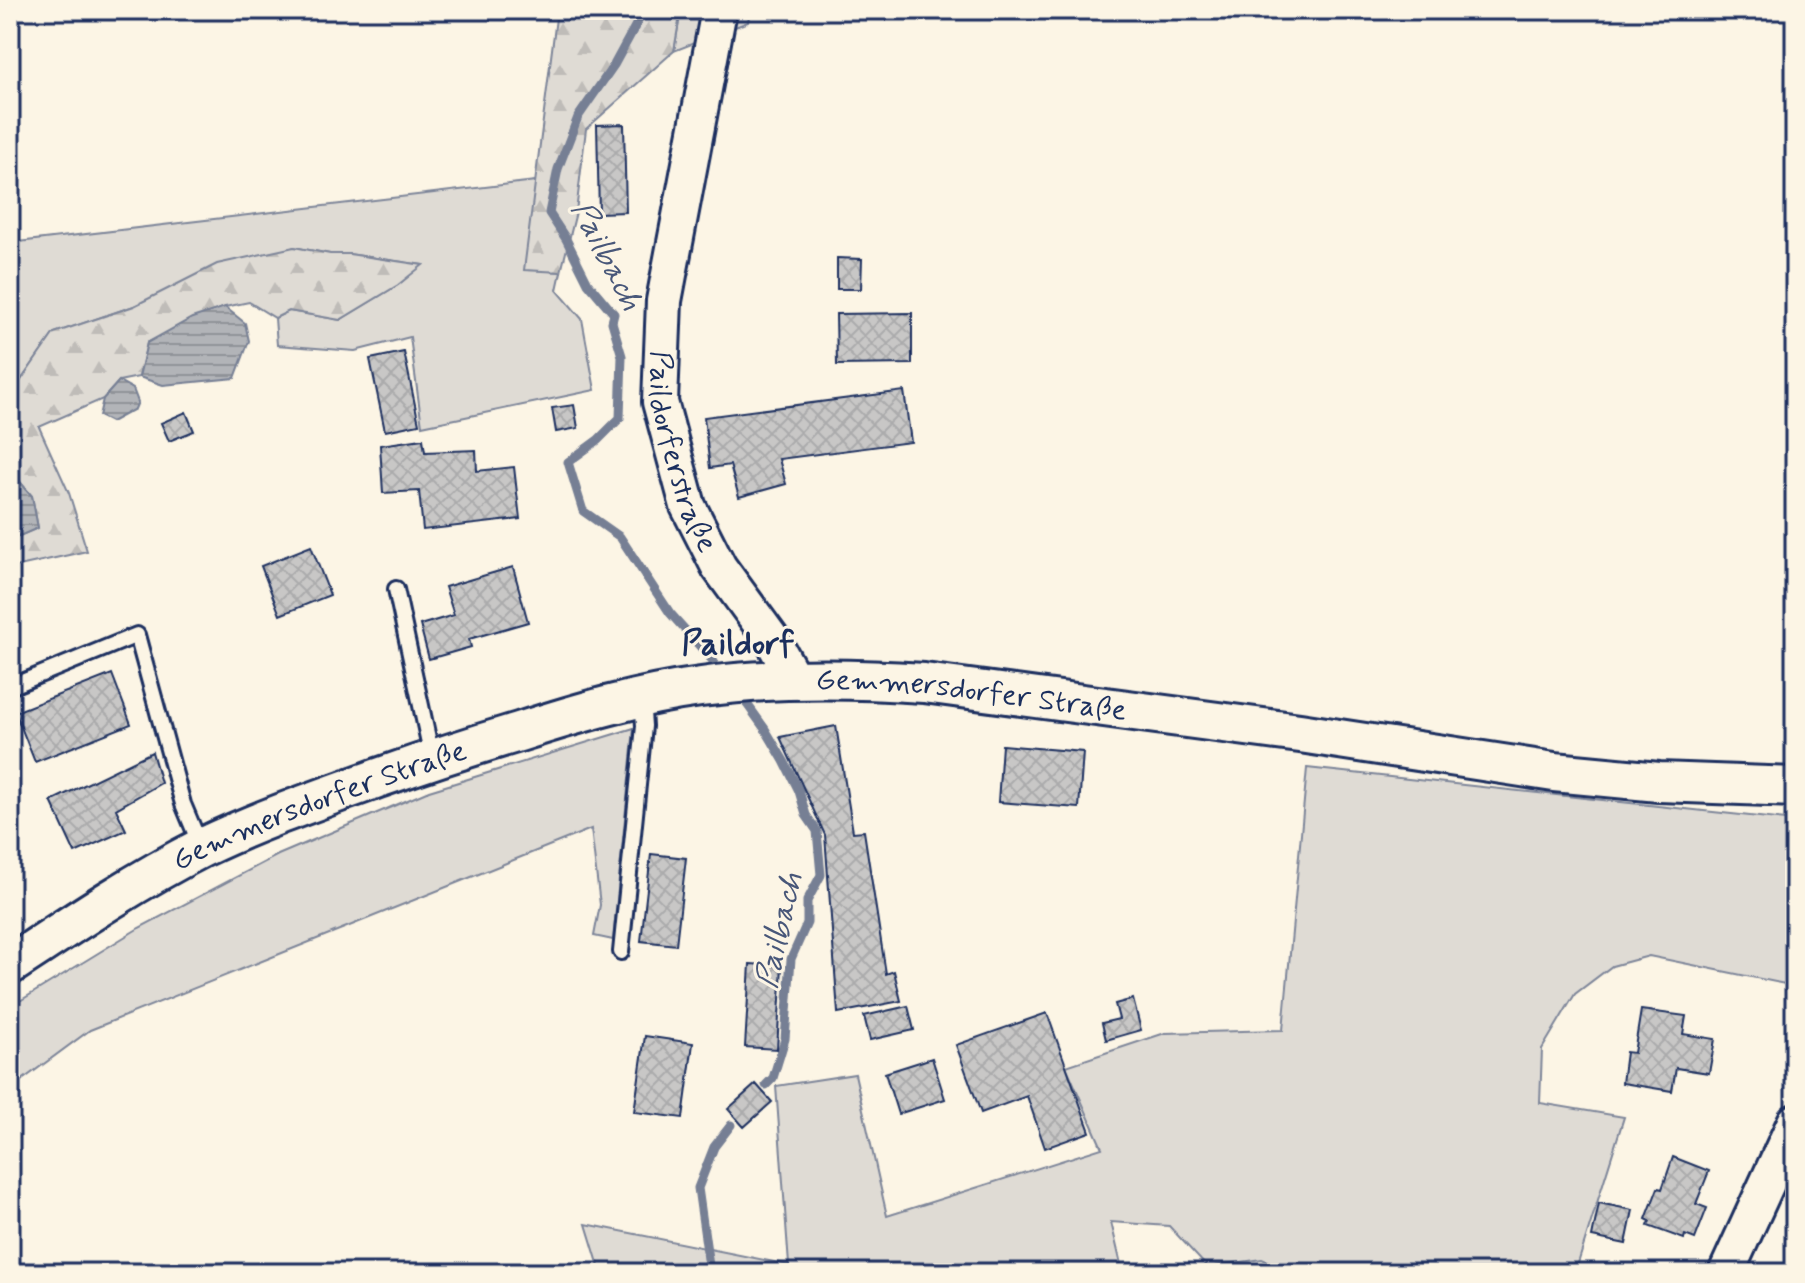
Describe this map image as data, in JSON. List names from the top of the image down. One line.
{"streets":{"main road":["Gemmersdorfer Straße"],"street":["Paildorferstraße"]},"crossings":[["Paildorferstraße","Gemmersdorfer Straße"]],"districts":["Paildorf"],"water":["Pailbach"]}
